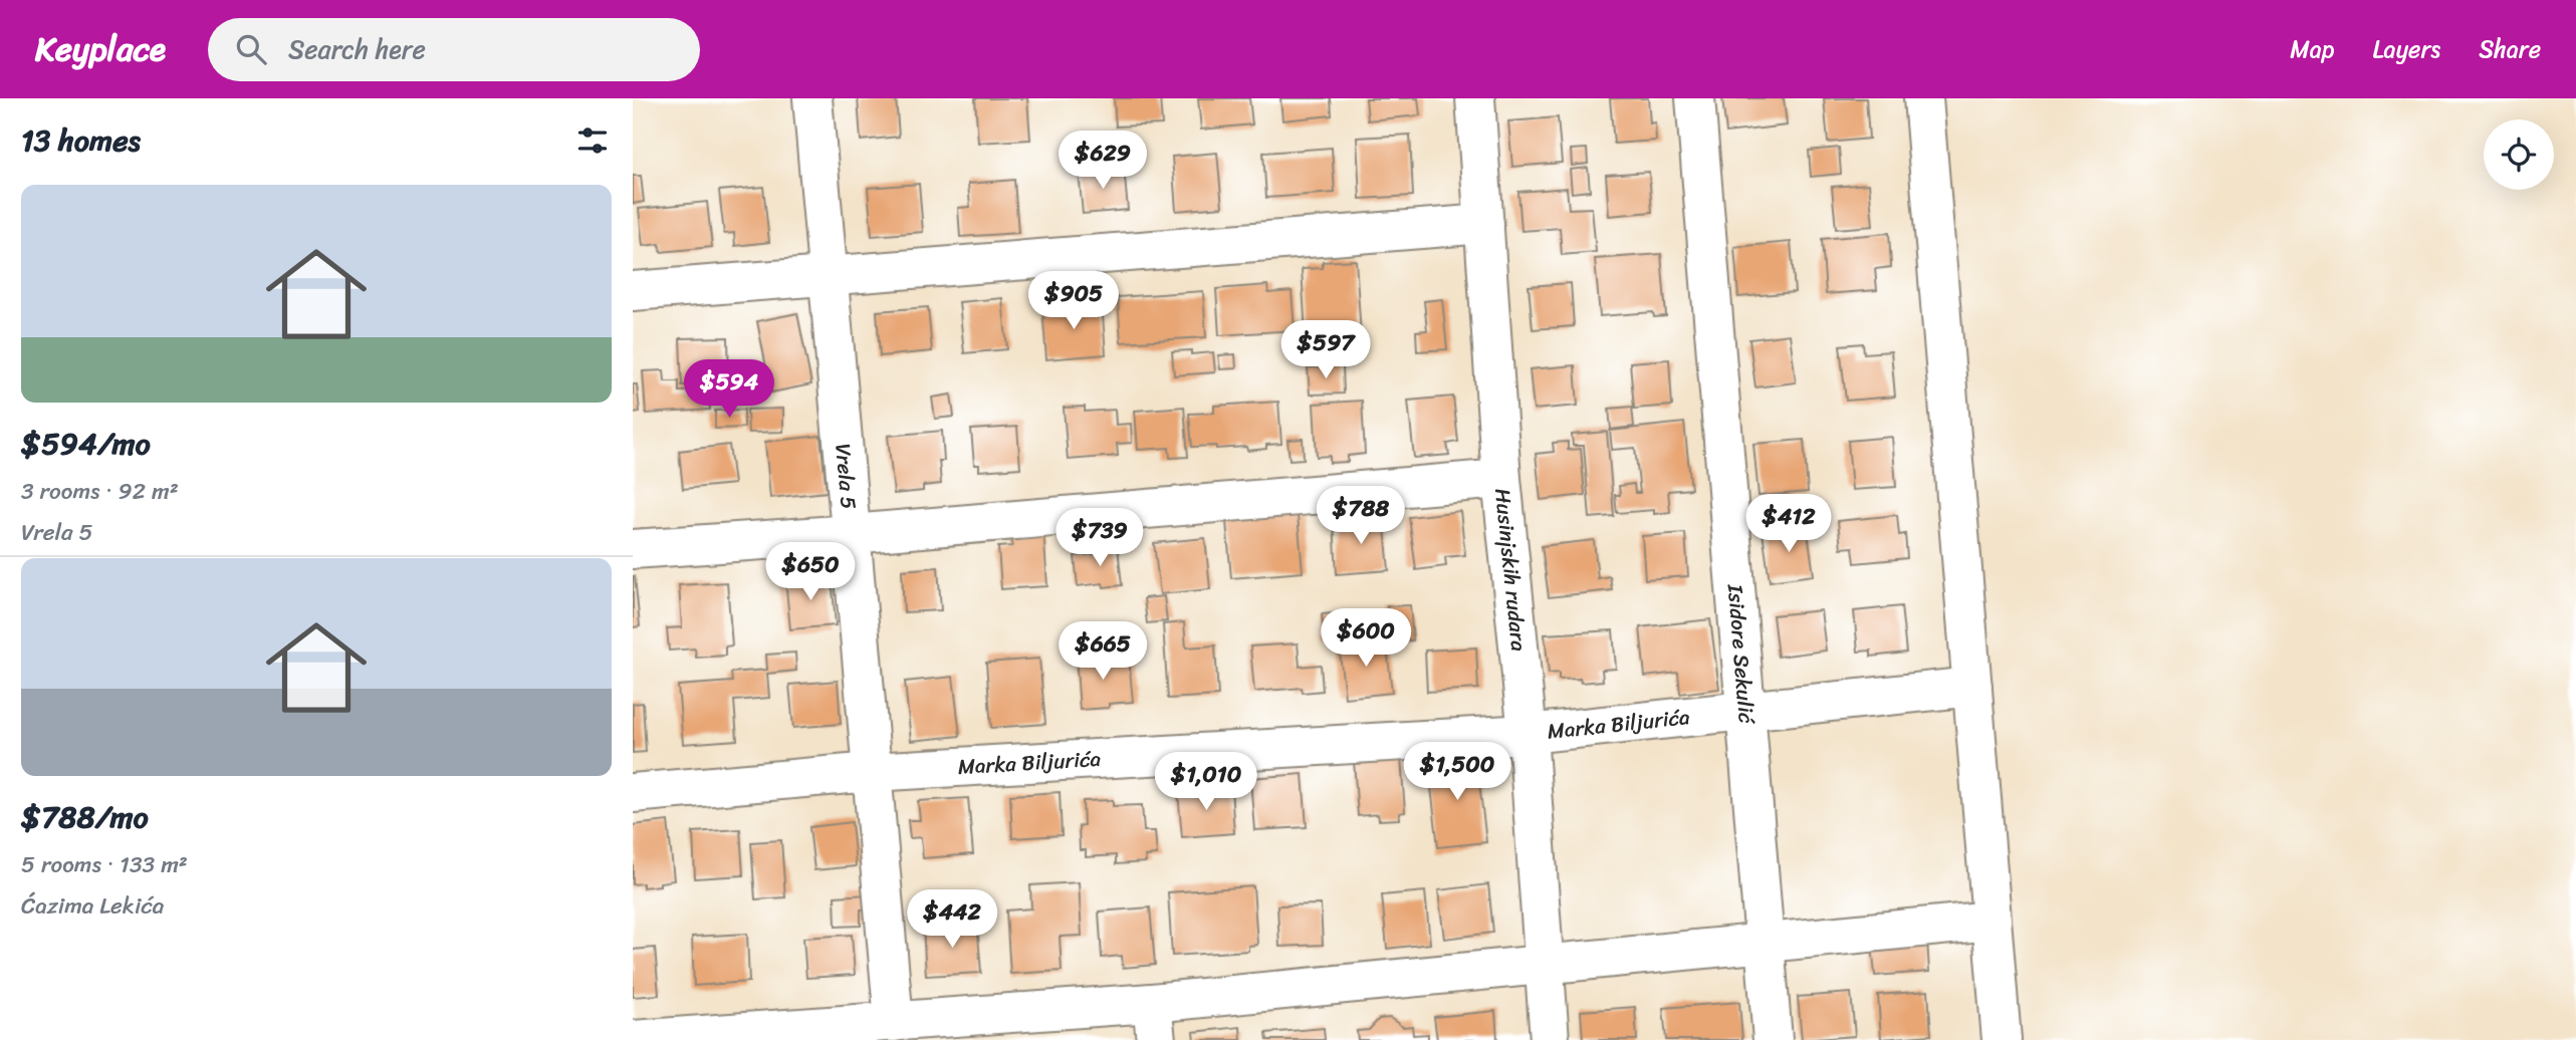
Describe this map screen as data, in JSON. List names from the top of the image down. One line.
{"streets":{"street":["Vrela 5","Husinjskih rudara","Isidore Sekulić","Marka Biljurića"]},"crossings":[["Vrela 5","Marka Biljurića"],["Husinjskih rudara","Marka Biljurića"],["Isidore Sekulić","Marka Biljurića"]],"page":{"header":"Keyplace","search":"Search here","nav":["Map","Layers","Share"],"heading":"13 homes","price":["$629","$905","$597","$594","$788","$412","$739","$650","$600","$665","$1,500","$1,010","$442"],"list":[{"name":"$594/mo","note":"3 rooms · 92 m² · Vrela 5"},{"name":"$788/mo","note":"5 rooms · 133 m² · Ćazima Lekića"}]}}
